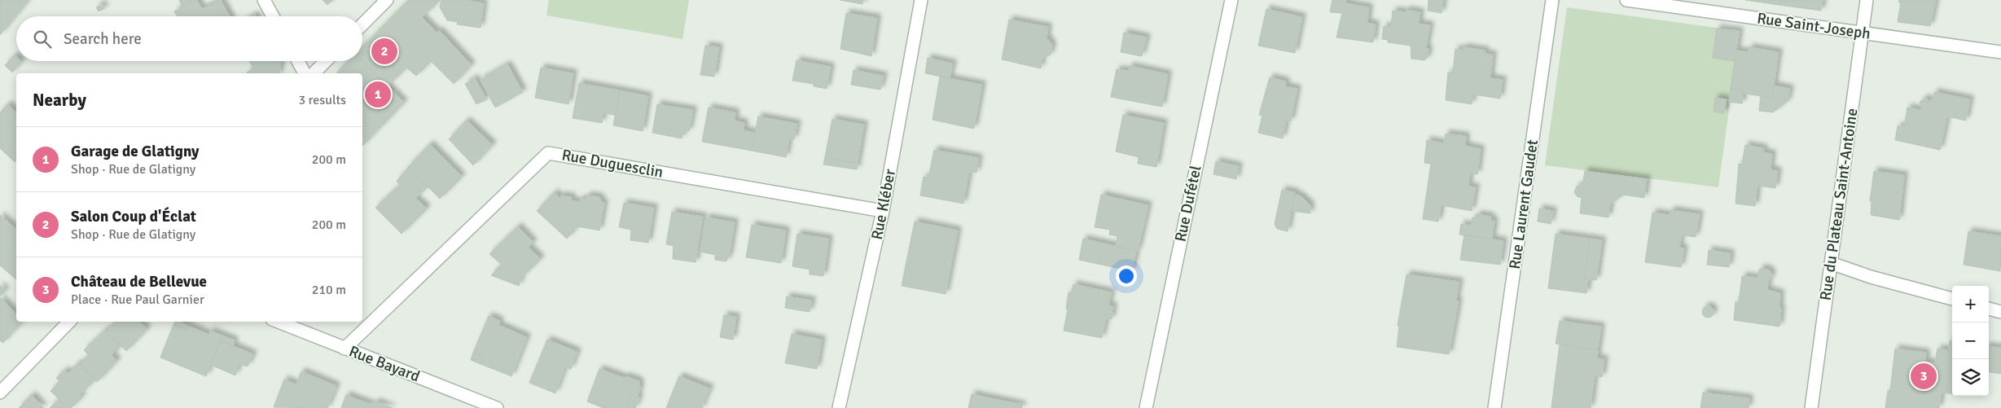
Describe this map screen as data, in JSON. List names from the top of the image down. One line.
{"streets":{"street":["Rue Saint-Joseph","Rue Duguesclin","Rue Dufétel","Rue Kléber","Rue Laurent Gaudet","Rue du Plateau Saint-Antoine","Rue Bayard"]},"crossings":[["Rue Saint-Joseph","Rue du Plateau Saint-Antoine"],["Rue Duguesclin","Rue Kléber"],["Rue Duguesclin","Rue Bayard"]],"page":{"search":"Search here","pins":["2","1","3"],"heading":["Nearby","3 results"],"list":[{"mark":"1","name":"Garage de Glatigny","note":"Shop · Rue de Glatigny","value":"200 m"},{"mark":"2","name":"Salon Coup d'Éclat","note":"Shop · Rue de Glatigny","value":"200 m"},{"mark":"3","name":"Château de Bellevue","note":"Place · Rue Paul Garnier","value":"210 m"}],"map_buttons":["+","−"]}}
